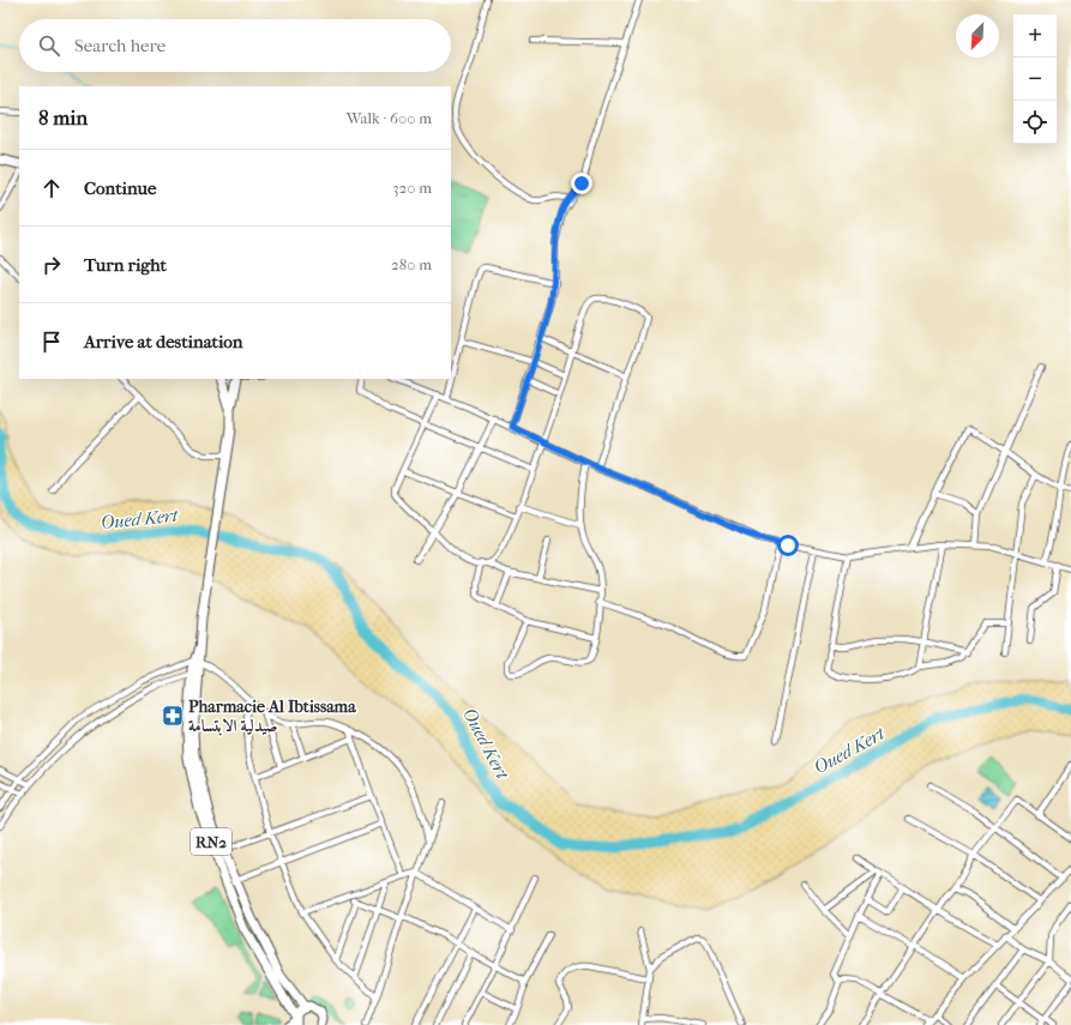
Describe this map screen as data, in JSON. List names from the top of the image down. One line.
{"streets":{"main road":["RN2"]},"water":["Oued Kert"],"places":{"pharmacy":["Pharmacie Al Ibtissama صيدلية الابتسامة"]},"north":"bottom left","page":{"map_buttons":["+","−"],"search":"Search here","heading":["8 min","Walk · 600 m"],"list":[["Continue","320 m"],["Turn right","280 m"],"Arrive at destination"]}}
